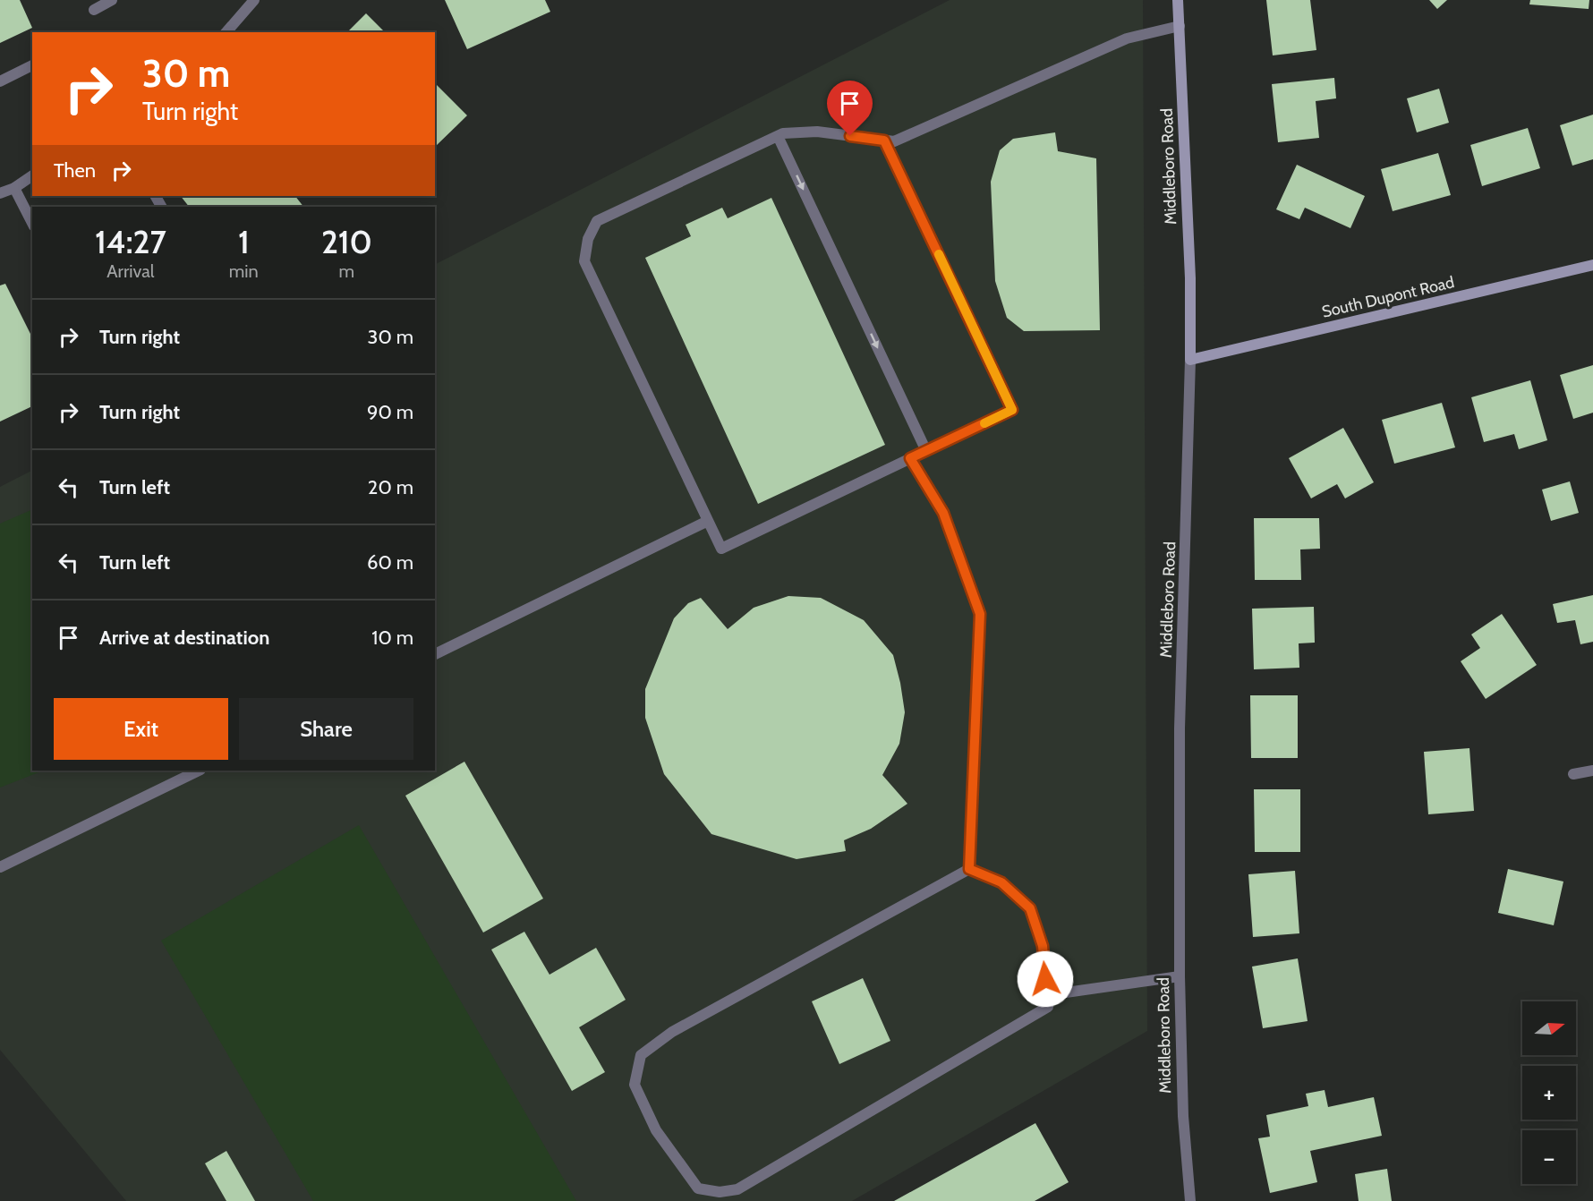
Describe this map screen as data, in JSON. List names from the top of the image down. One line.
{"streets":{"street":["Middleboro Road","South Dupont Road"]},"crossings":[["Middleboro Road","South Dupont Road"]],"north":"right","page":{"turn":["30 m","Turn right"],"then":"Then","eta":["14:27","Arrival","1","min","210","m"],"list":[{"name":"Turn right","value":"30 m"},{"name":"Turn right","value":"90 m"},{"name":"Turn left","value":"20 m"},{"name":"Turn left","value":"60 m"},{"name":"Arrive at destination","value":"10 m"}],"buttons":["Exit","Share"],"map_buttons":["+","−"]}}
